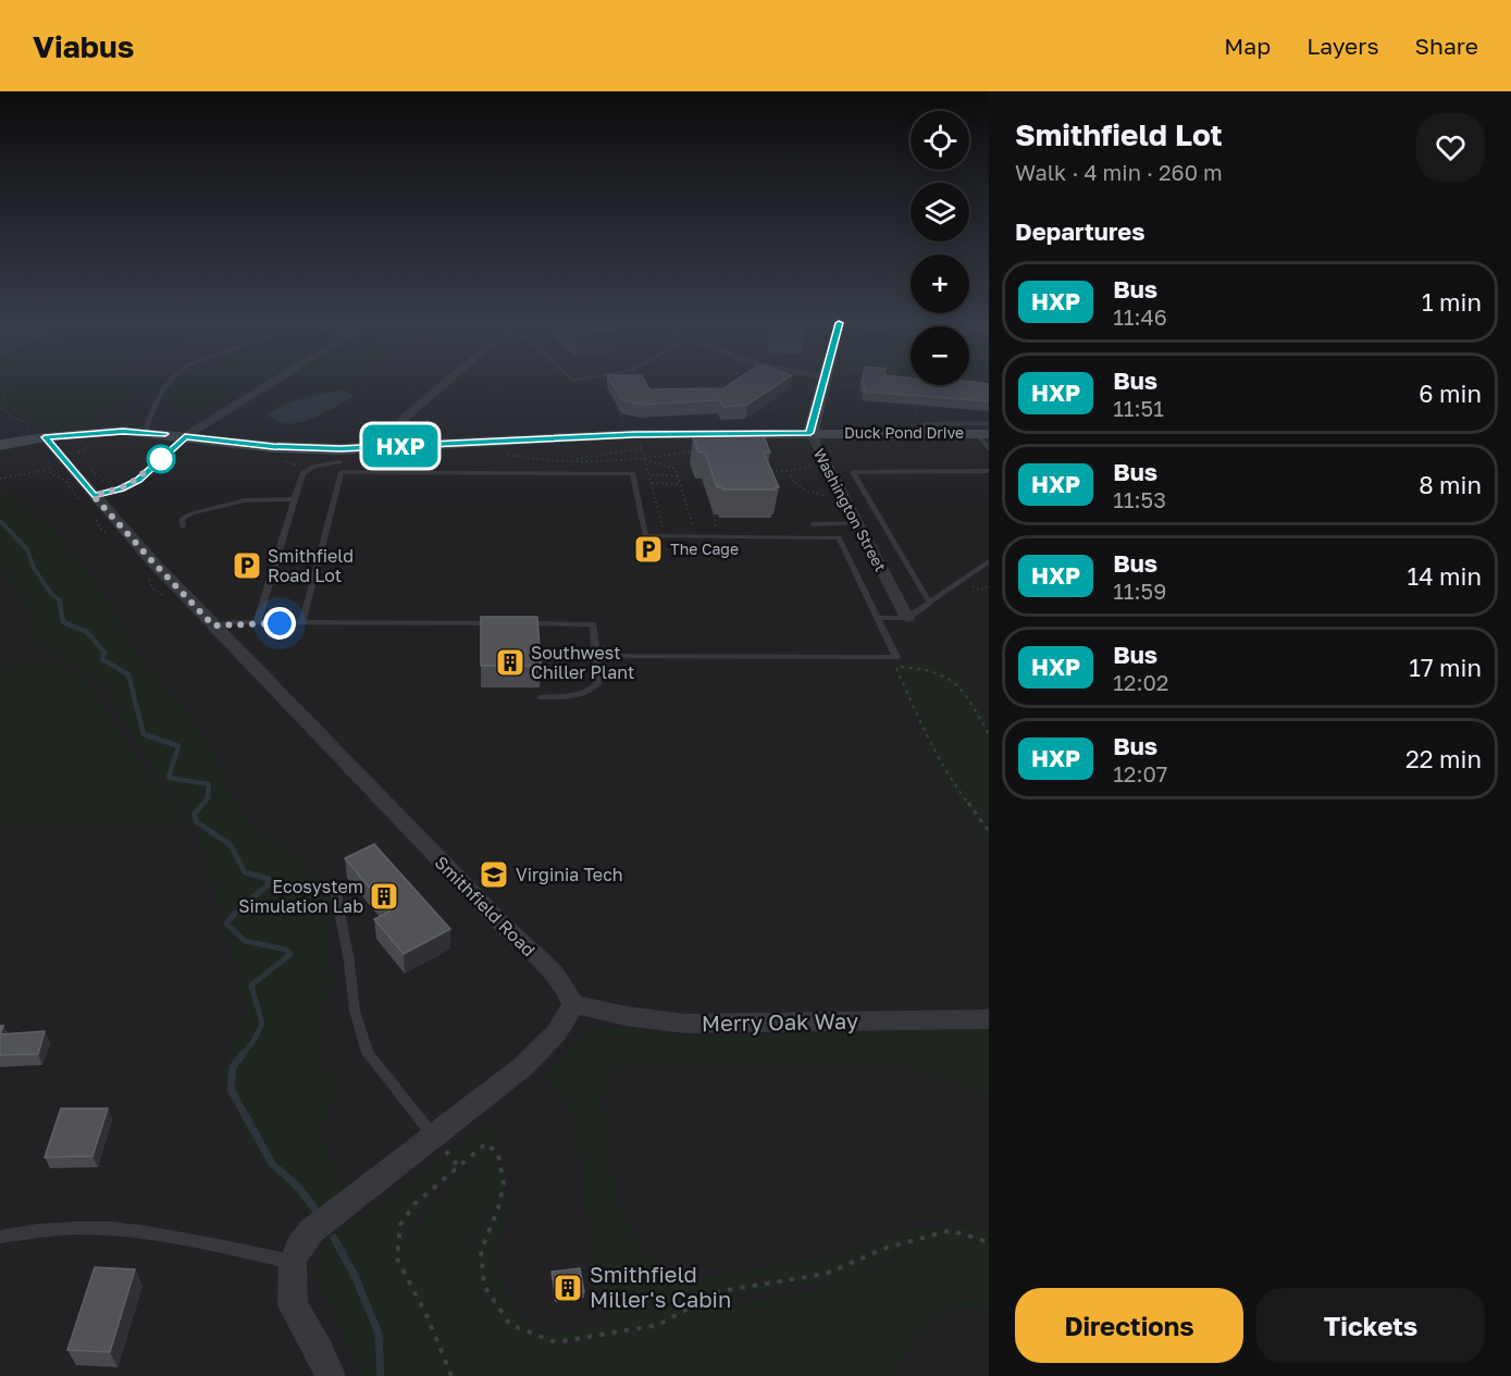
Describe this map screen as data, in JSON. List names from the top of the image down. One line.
{"streets":{"street":["Duck Pond Drive","Washington Street","Smithfield Road","Merry Oak Way"]},"crossings":[["Duck Pond Drive","Washington Street"],["Duck Pond Drive","Smithfield Road"],["Smithfield Road","Merry Oak Way"]],"places":{"parking":["The Cage","Smithfield Road Lot"],"building":["Southwest Chiller Plant","Ecosystem Simulation Lab","Smithfield Miller's Cabin"],"school or university":["Virginia Tech"]},"lines":["bus line HXP"],"page":{"header":"Viabus","nav":["Map","Layers","Share"],"on_map":"HXP","heading":[["Smithfield Lot","Walk · 4 min · 260 m"],"Departures"],"map_buttons":["+","−"],"list":[{"mark":"HXP","name":"Bus","note":"11:46","value":"1 min"},{"mark":"HXP","name":"Bus","note":"11:51","value":"6 min"},{"mark":"HXP","name":"Bus","note":"11:53","value":"8 min"},{"mark":"HXP","name":"Bus","note":"11:59","value":"14 min"},{"mark":"HXP","name":"Bus","note":"12:02","value":"17 min"},{"mark":"HXP","name":"Bus","note":"12:07","value":"22 min"}],"buttons":["Directions","Tickets"]}}
